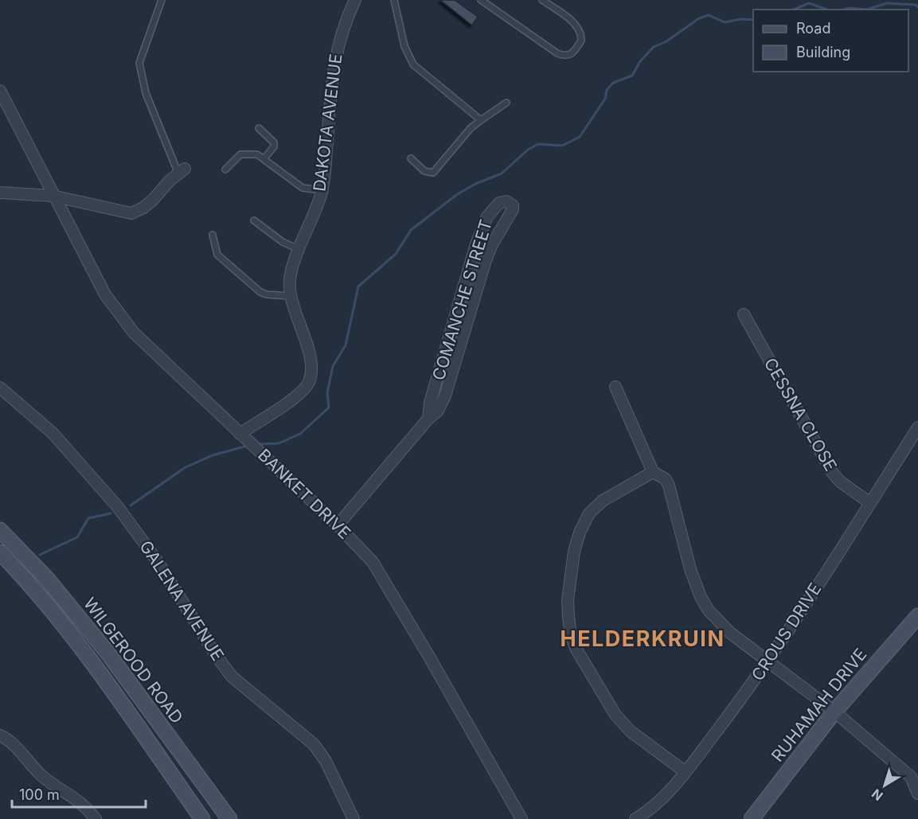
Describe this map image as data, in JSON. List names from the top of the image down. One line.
{"streets":{"street":["DAKOTA AVENUE","COMANCHE STREET","CESSNA CLOSE","BANKET DRIVE","GALENA AVENUE","CROUS DRIVE","WILGEROOD ROAD","RUHAMAH DRIVE"]},"crossings":[["DAKOTA AVENUE","BANKET DRIVE"],["COMANCHE STREET","BANKET DRIVE"],["CESSNA CLOSE","CROUS DRIVE"]],"districts":["HELDERKRUIN"],"legend":["Road","Building"],"scale_bar":"100 m","north":"bottom left"}
